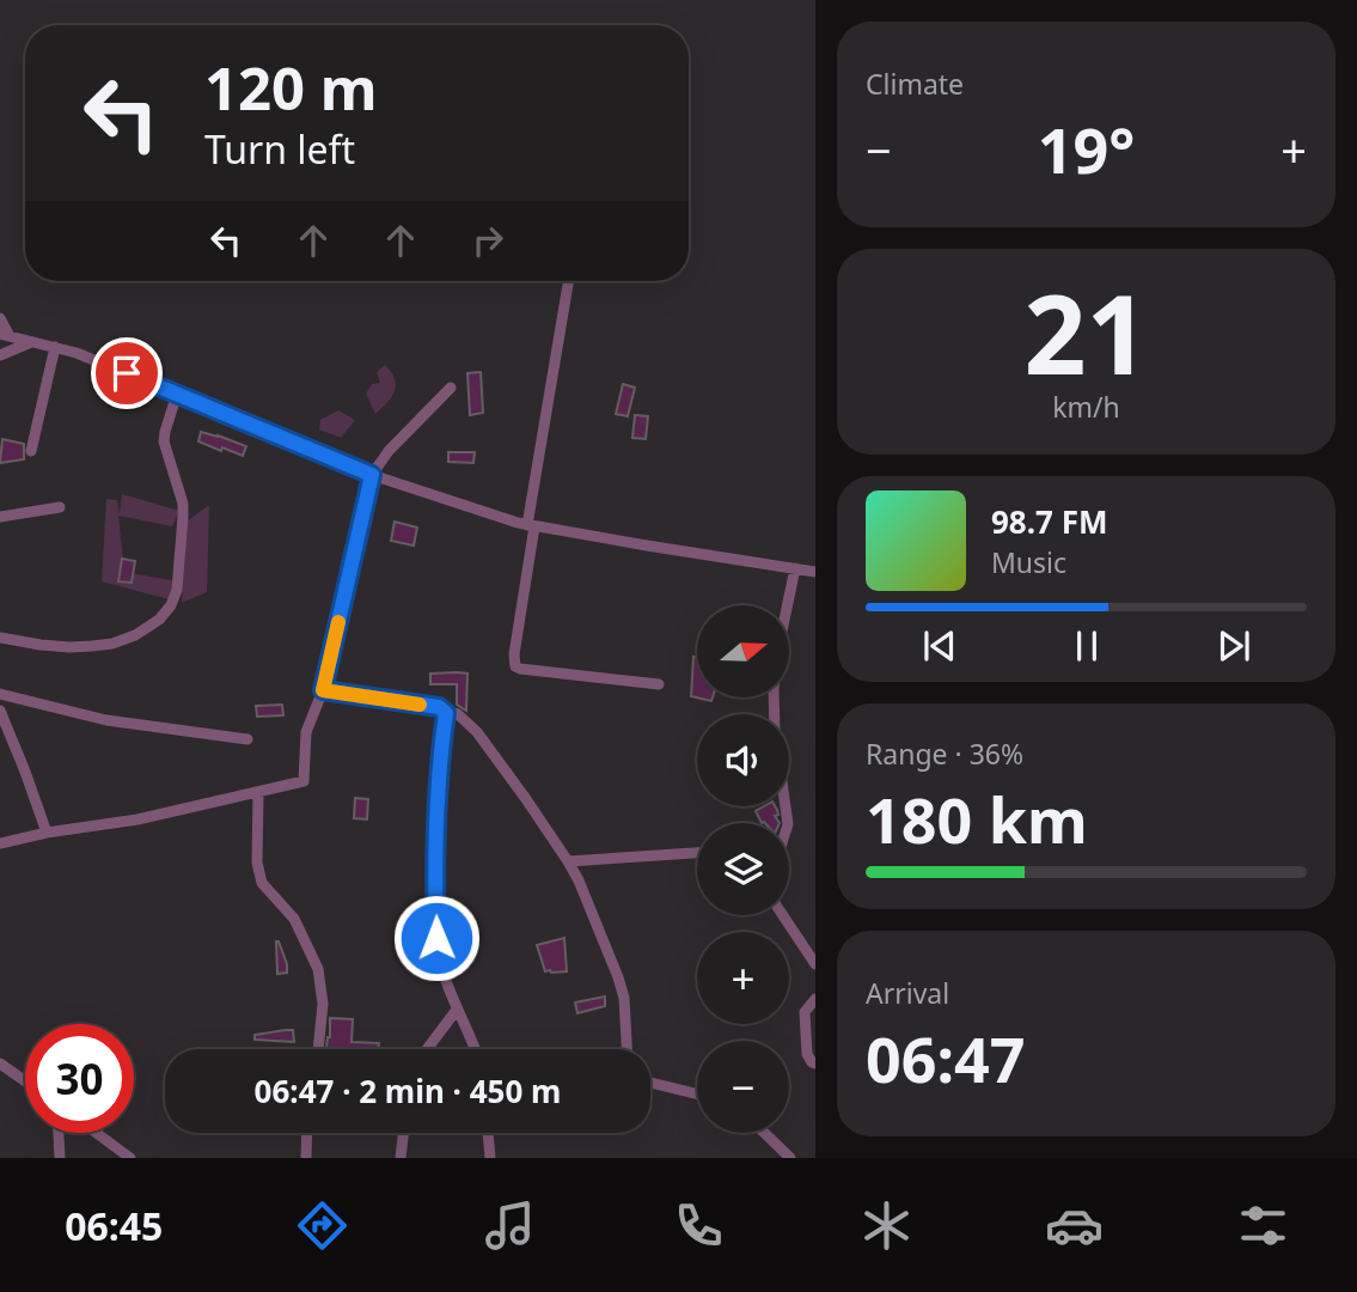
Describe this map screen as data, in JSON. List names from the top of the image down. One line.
{"north":"right","page":{"tile":["Climate",["21","km/h"],["Range · 36%","180 km"],["Arrival","06:47"]],"turn":["120 m","Turn left"],"heat":["−","19°","+"],"song":["98.7 FM","Music"],"map_buttons":["+","−"],"limit":"30","trip":"06:47 · 2 min · 450 m","tabs":"06:45"}}
